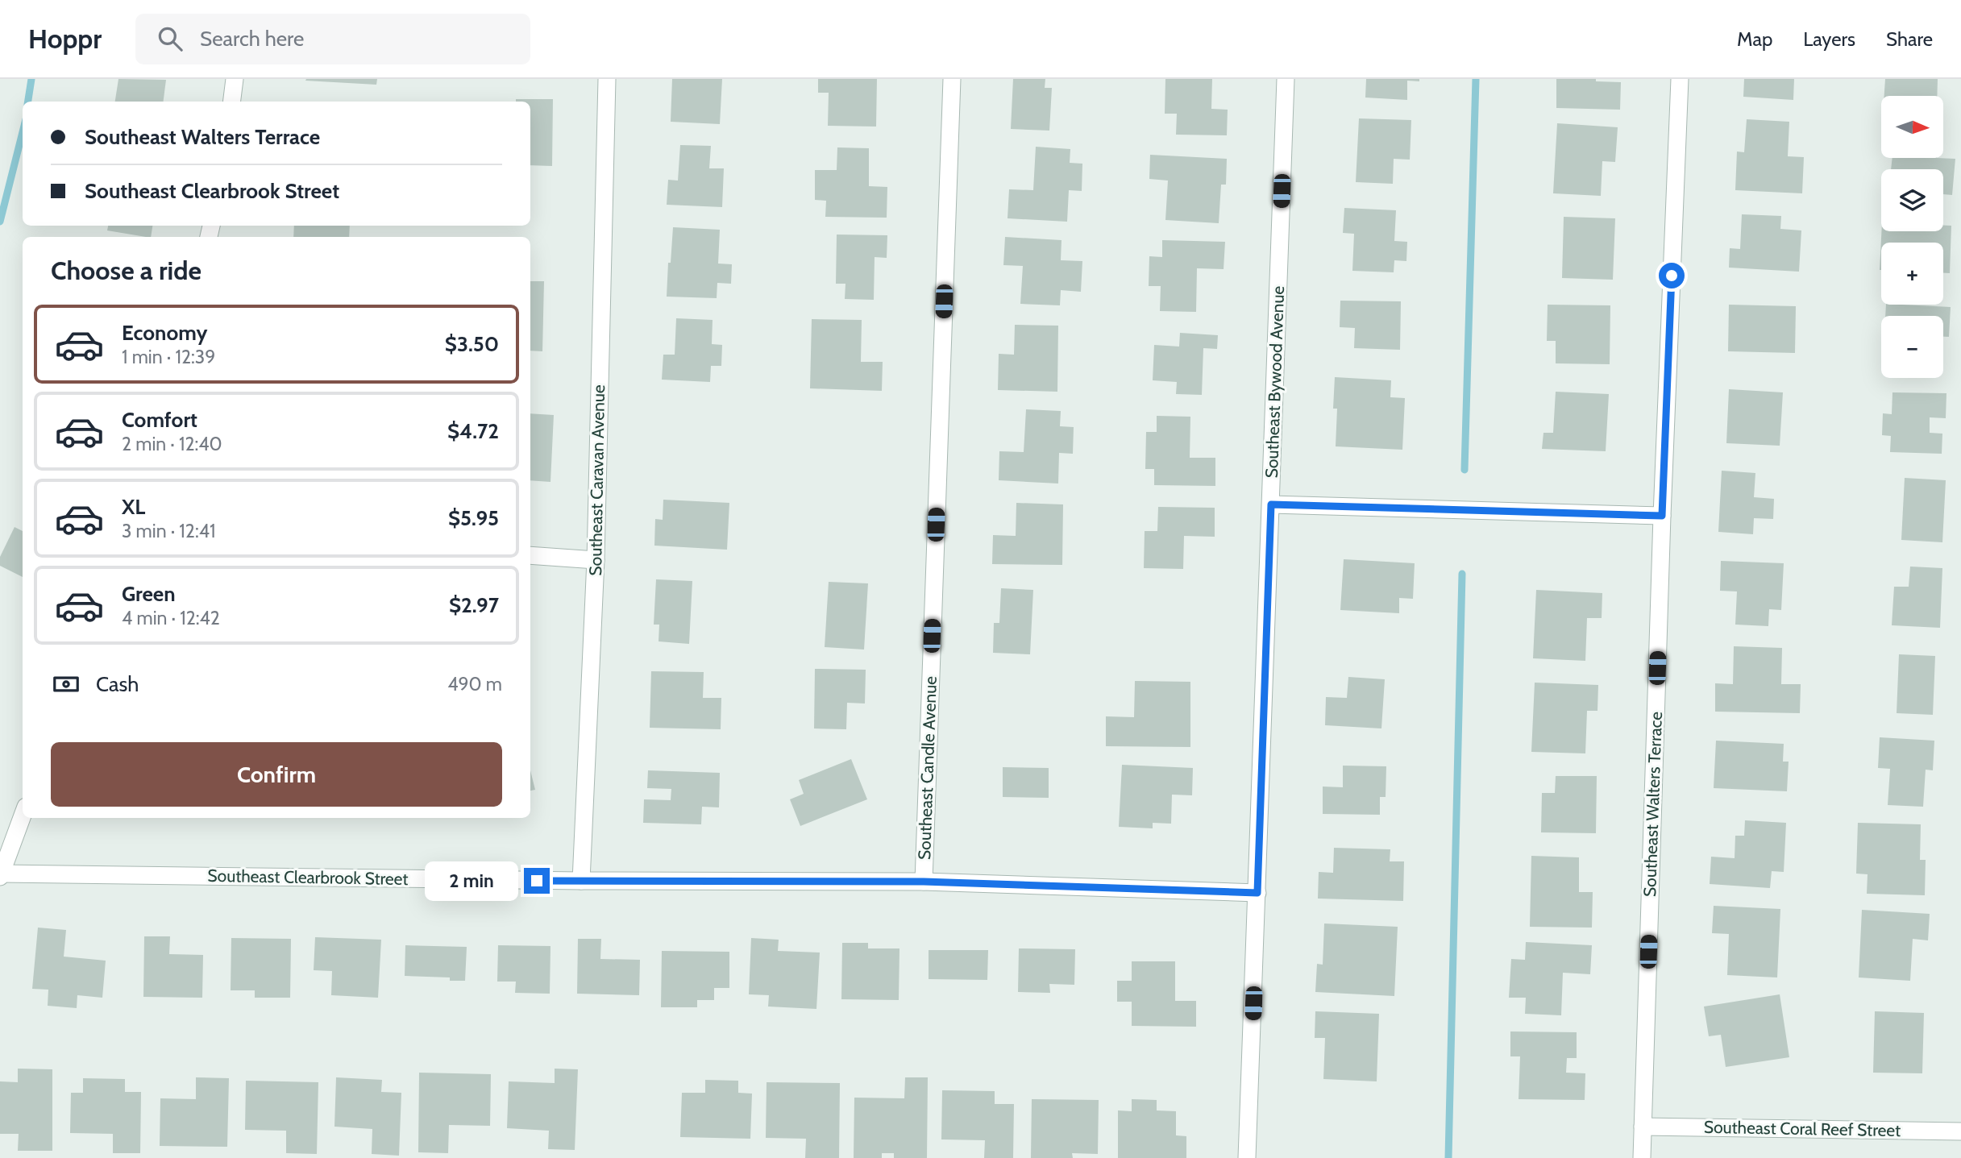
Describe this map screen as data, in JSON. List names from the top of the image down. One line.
{"streets":{"street":["Southeast Bywood Avenue","Southeast Caravan Avenue","Southeast Candle Avenue","Southeast Walters Terrace","Southeast Clearbrook Street","Southeast Coral Reef Street"]},"crossings":[["Southeast Bywood Avenue","Southeast Clearbrook Street"],["Southeast Caravan Avenue","Southeast Clearbrook Street"],["Southeast Candle Avenue","Southeast Clearbrook Street"],["Southeast Walters Terrace","Southeast Coral Reef Street"]],"north":"right","page":{"header":"Hoppr","search":"Search here","nav":["Map","Layers","Share"],"map_buttons":["+","−"],"banner":["Southeast Walters Terrace","Southeast Clearbrook Street"],"heading":"Choose a ride","list":[{"name":"Economy","note":"1 min · 12:39","value":"$3.50"},{"name":"Comfort","note":"2 min · 12:40","value":"$4.72"},{"name":"XL","note":"3 min · 12:41","value":"$5.95"},{"name":"Green","note":"4 min · 12:42","value":"$2.97"}],"pay":["Cash","490 m"],"buttons":"Confirm","bubble":"2 min"}}
